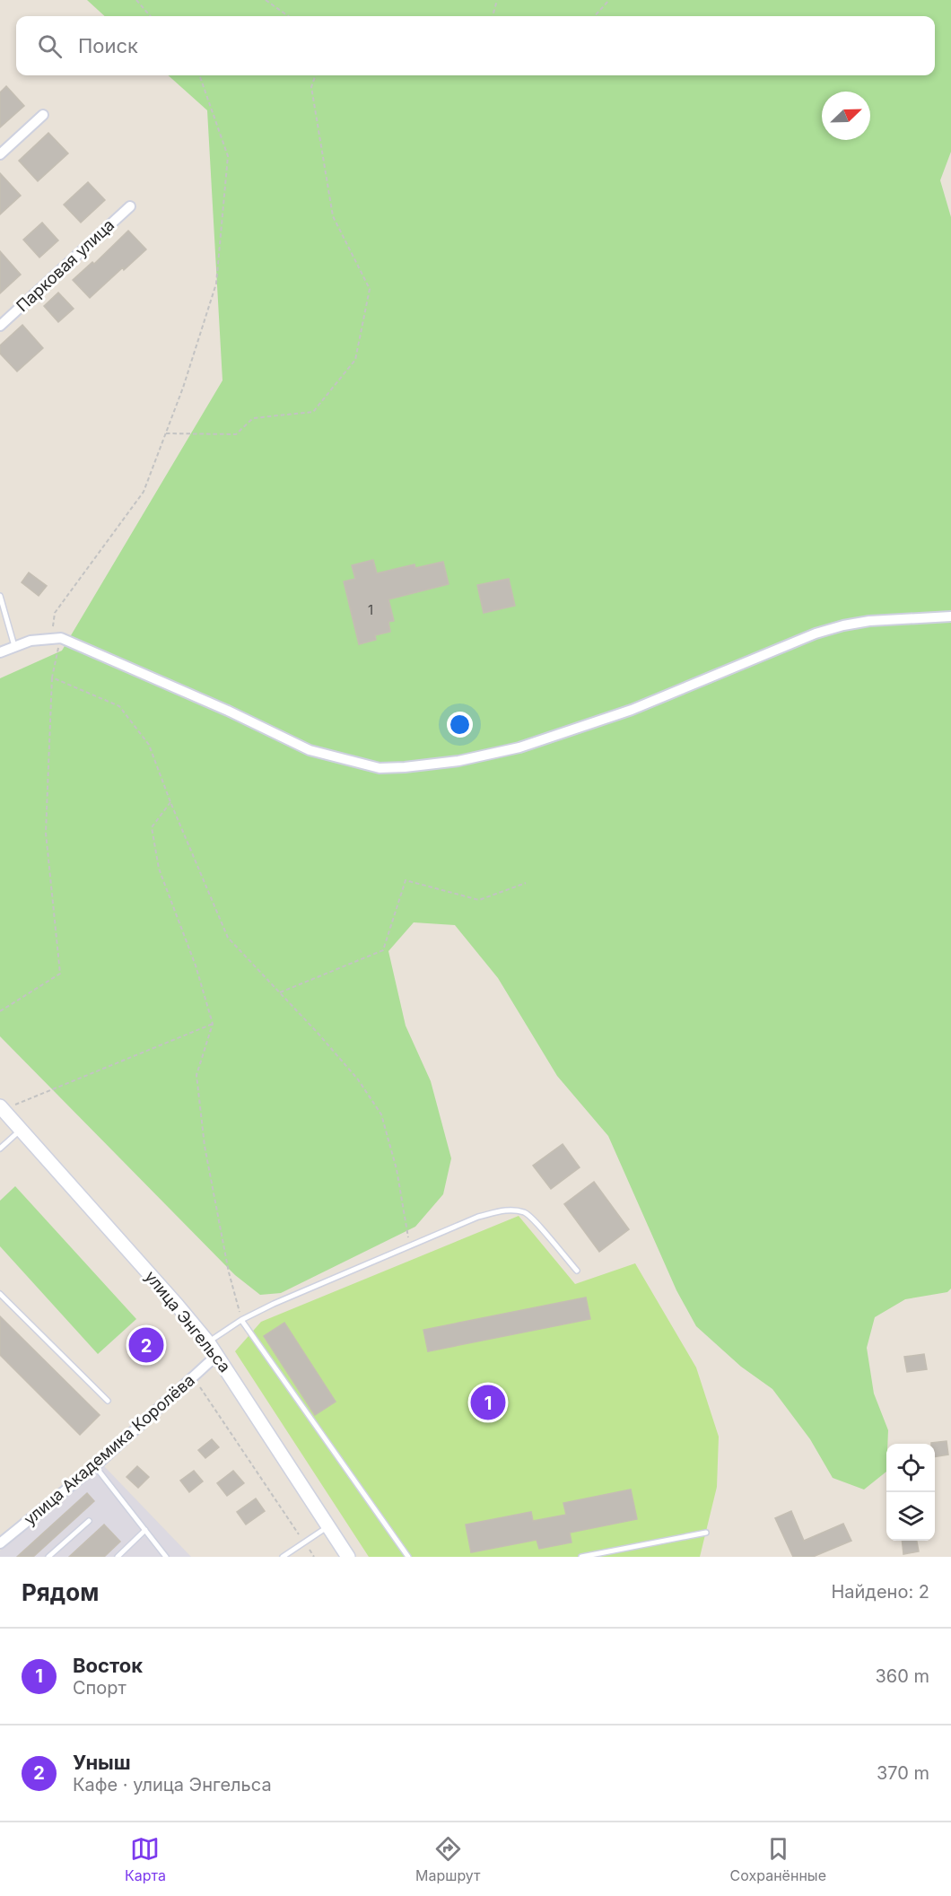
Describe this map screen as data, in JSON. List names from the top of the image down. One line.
{"streets":{"main road":["улица Энгельса"],"street":["Парковая улица","улица Академика Королёва"]},"crossings":[["улица Энгельса","улица Академика Королёва"]],"house_numbers":["1"],"north":"top right","page":{"search":"Поиск","pins":["2","1"],"heading":["Рядом","Найдено: 2"],"list":[{"mark":"1","name":"Восток","note":"Спорт","value":"360 m"},{"mark":"2","name":"Уныш","note":"Кафе · улица Энгельса","value":"370 m"}],"nav":["Карта","Маршрут","Сохранённые"]}}
